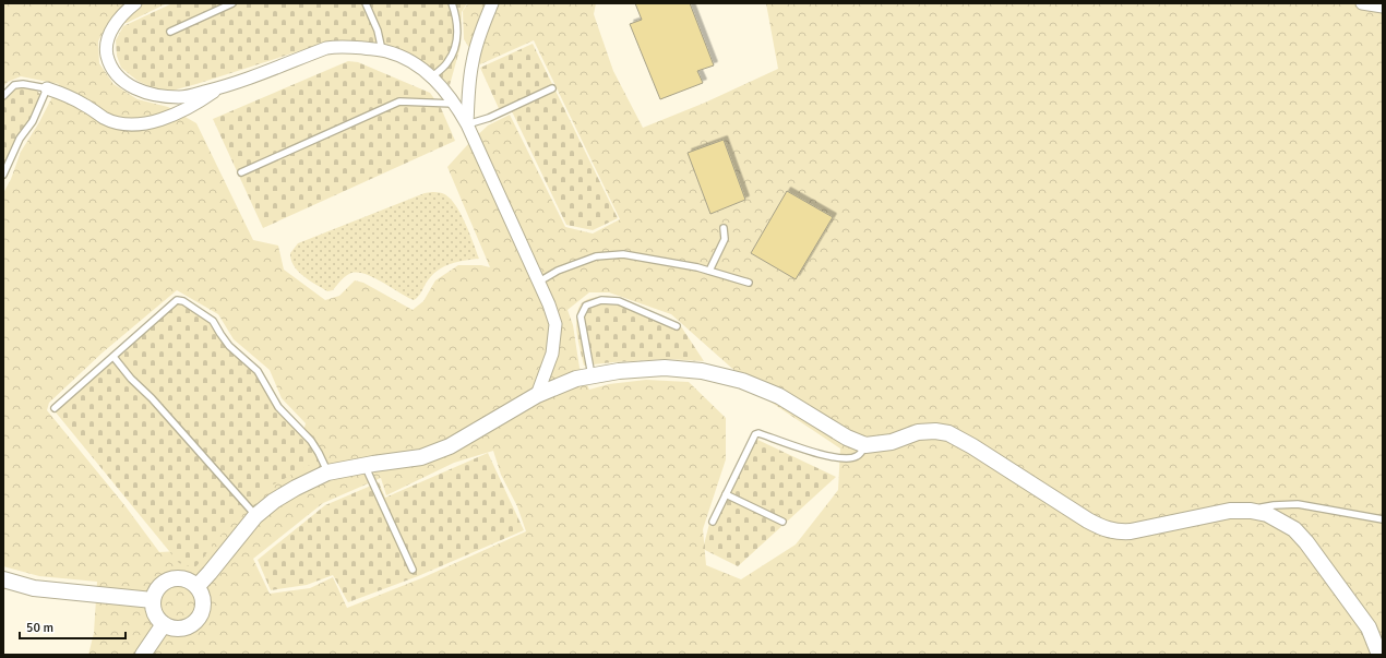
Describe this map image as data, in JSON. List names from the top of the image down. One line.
{"scale_bar":"50 m"}
